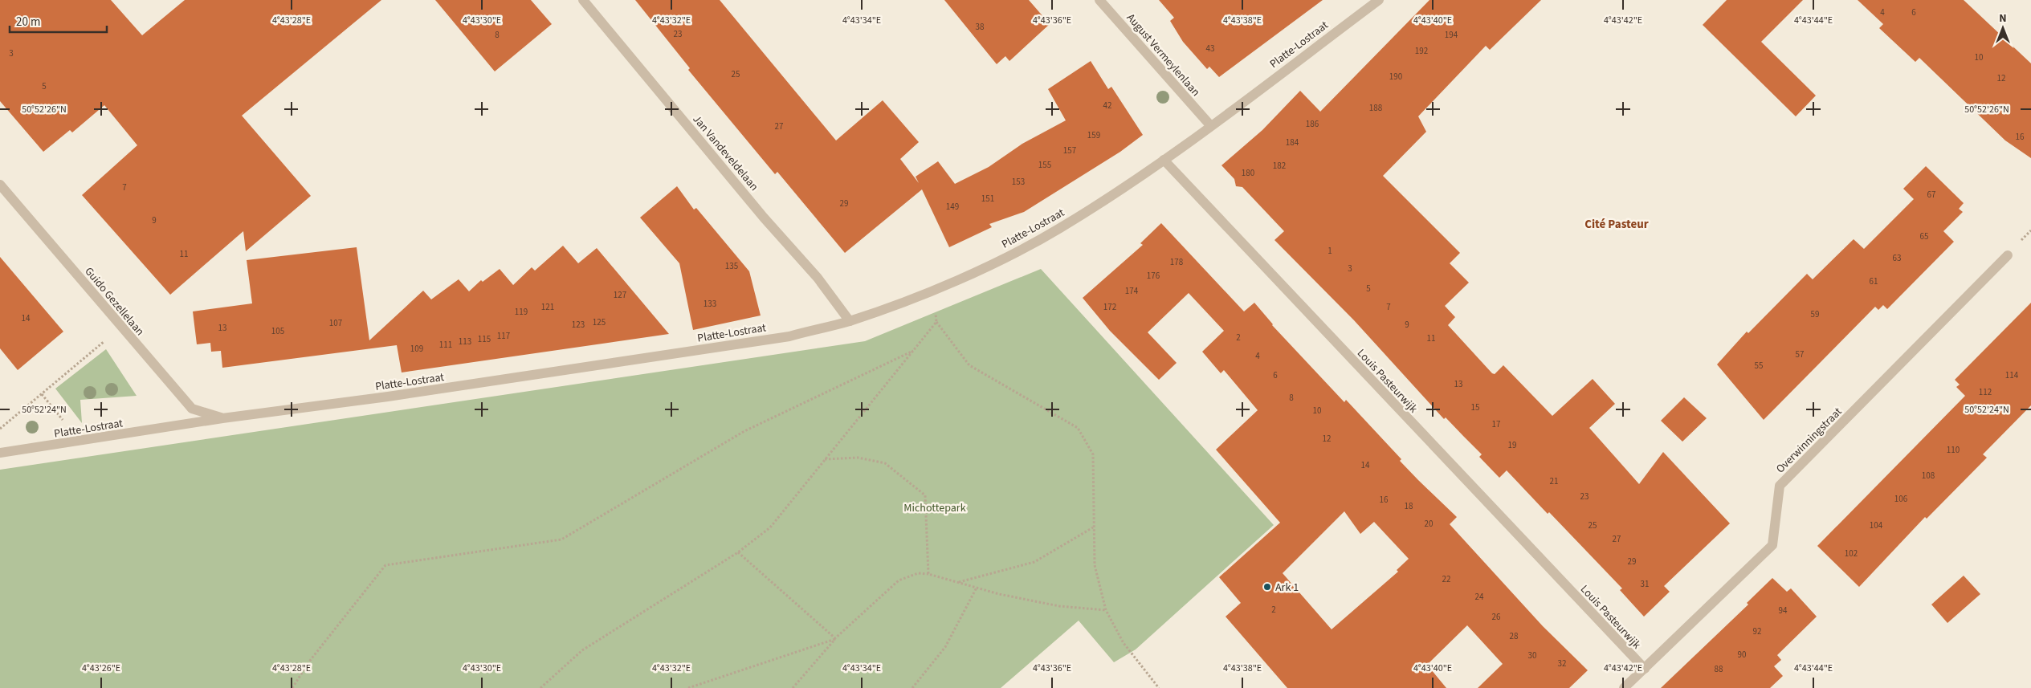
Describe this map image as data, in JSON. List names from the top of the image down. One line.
{"streets":{"street":["Platte-Lostraat","August Vermeylenlaan","Jan Vandeveldelaan","Guido Gezellelaan","Louis Pasteurwijk","Overwinningstraat"]},"crossings":[["Platte-Lostraat","August Vermeylenlaan"],["Platte-Lostraat","Jan Vandeveldelaan"],["Platte-Lostraat","Guido Gezellelaan"],["Platte-Lostraat","Louis Pasteurwijk"],["Louis Pasteurwijk","Overwinningstraat"]],"districts":["Cité Pasteur"],"parks":["Michottepark"],"places":["Ark 1"],"house_numbers":["4","6","38","23","8","194","43","192","3","10","25","190","12","5","42","188","186","27","159","16","184","157","155","182","180","153","7","67","151","29","149","9","65","1","11","63","178","135","3","176","61","5","174","127","133","121","172","7","119","59","14","125","107","123","9","13","105","117","2","11","115","113","111","109","57","4","55","6","114","13","112","8","15","10","17","12","19","110","14","108","21","23","106","16","18","20","25","104","27","102","29","22","31","24","2","94","26","92","28","90","30","32","88"],"scale_bar":"20 m","north":"top","coordinates":["4°43'28\"E","4°43'30\"E","4°43'32\"E","4°43'34\"E","4°43'36\"E","4°43'38\"E","4°43'40\"E","4°43'42\"E","4°43'44\"E","50°52'26\"N","50°52'24\"N","4°43'26\"E"]}
